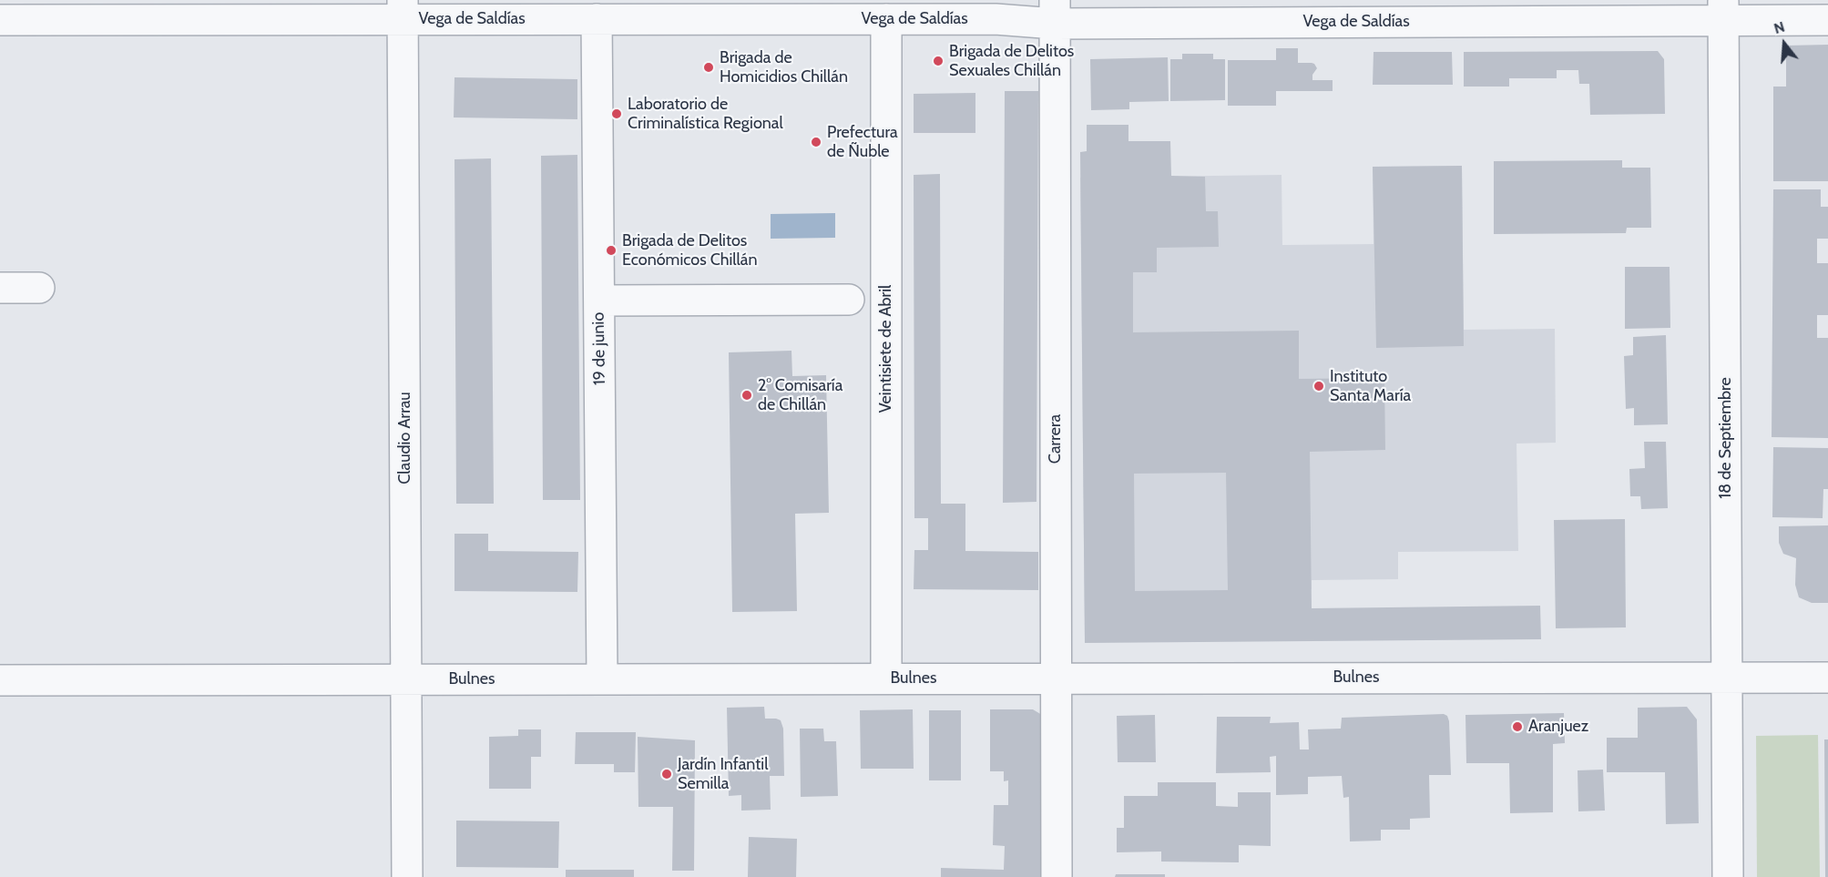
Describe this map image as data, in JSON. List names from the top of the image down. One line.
{"streets":{"street":["Vega de Saldías","19 de junio","Veintisiete de Abril","Claudio Arrau","18 de Septiembre","Carrera","Bulnes"]},"crossings":[["Vega de Saldías","19 de junio"],["Vega de Saldías","Veintisiete de Abril"],["Vega de Saldías","Claudio Arrau"],["Vega de Saldías","18 de Septiembre"],["Vega de Saldías","Carrera"],["19 de junio","Bulnes"],["Veintisiete de Abril","Bulnes"],["Claudio Arrau","Bulnes"],["18 de Septiembre","Bulnes"],["Carrera","Bulnes"]],"places":["Brigada de Delitos Sexuales Chillán","Brigada de Homicidios Chillán","Laboratorio de Criminalística Regional","Prefectura de Ñuble","Brigada de Delitos Económicos Chillán","Instituto Santa María","2° Comisaría de Chillán","Aranjuez","Jardín Infantil Semilla"],"north":"top"}
